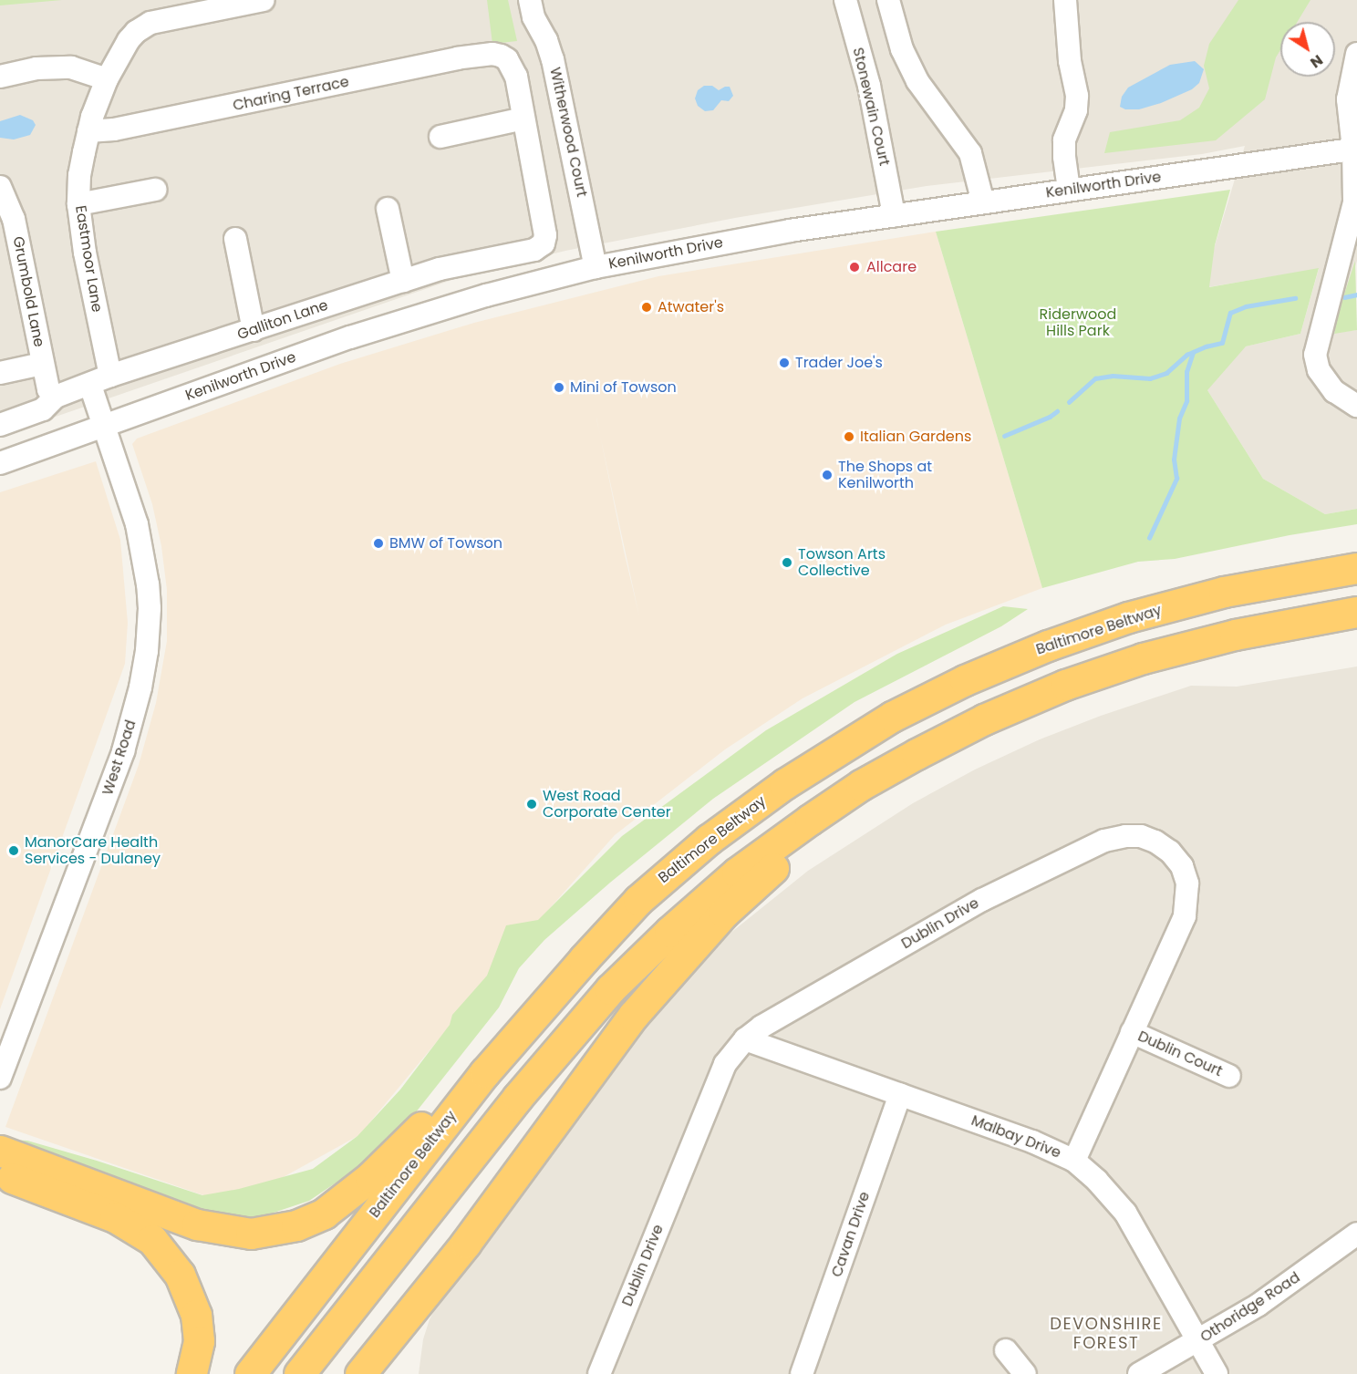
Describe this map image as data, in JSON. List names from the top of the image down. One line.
{"streets":{"highway":["Baltimore Beltway"],"street":["Charing Terrace","Stonewain Court","Witherwood Court","Kenilworth Drive","Eastmoor Lane","Grumbold Lane","Galliton Lane","West Road","Dublin Drive","Dublin Court","Malbay Drive","Cavan Drive","Othoridge Road"]},"crossings":[["Charing Terrace","Eastmoor Lane"],["Charing Terrace","Galliton Lane"],["Stonewain Court","Kenilworth Drive"],["Witherwood Court","Kenilworth Drive"],["Kenilworth Drive","West Road"],["Eastmoor Lane","Galliton Lane"],["Grumbold Lane","Galliton Lane"],["Dublin Drive","Dublin Court"],["Dublin Drive","Malbay Drive"],["Malbay Drive","Cavan Drive"],["Malbay Drive","Othoridge Road"]],"districts":["DEVONSHIRE FOREST"],"parks":["Riderwood Hills Park"],"places":["Allcare","Atwater's","Trader Joe's","Mini of Towson","Italian Gardens","The Shops at Kenilworth","BMW of Towson","Towson Arts Collective","West Road Corporate Center","ManorCare Health Services - Dulaney"],"north":"bottom right"}
